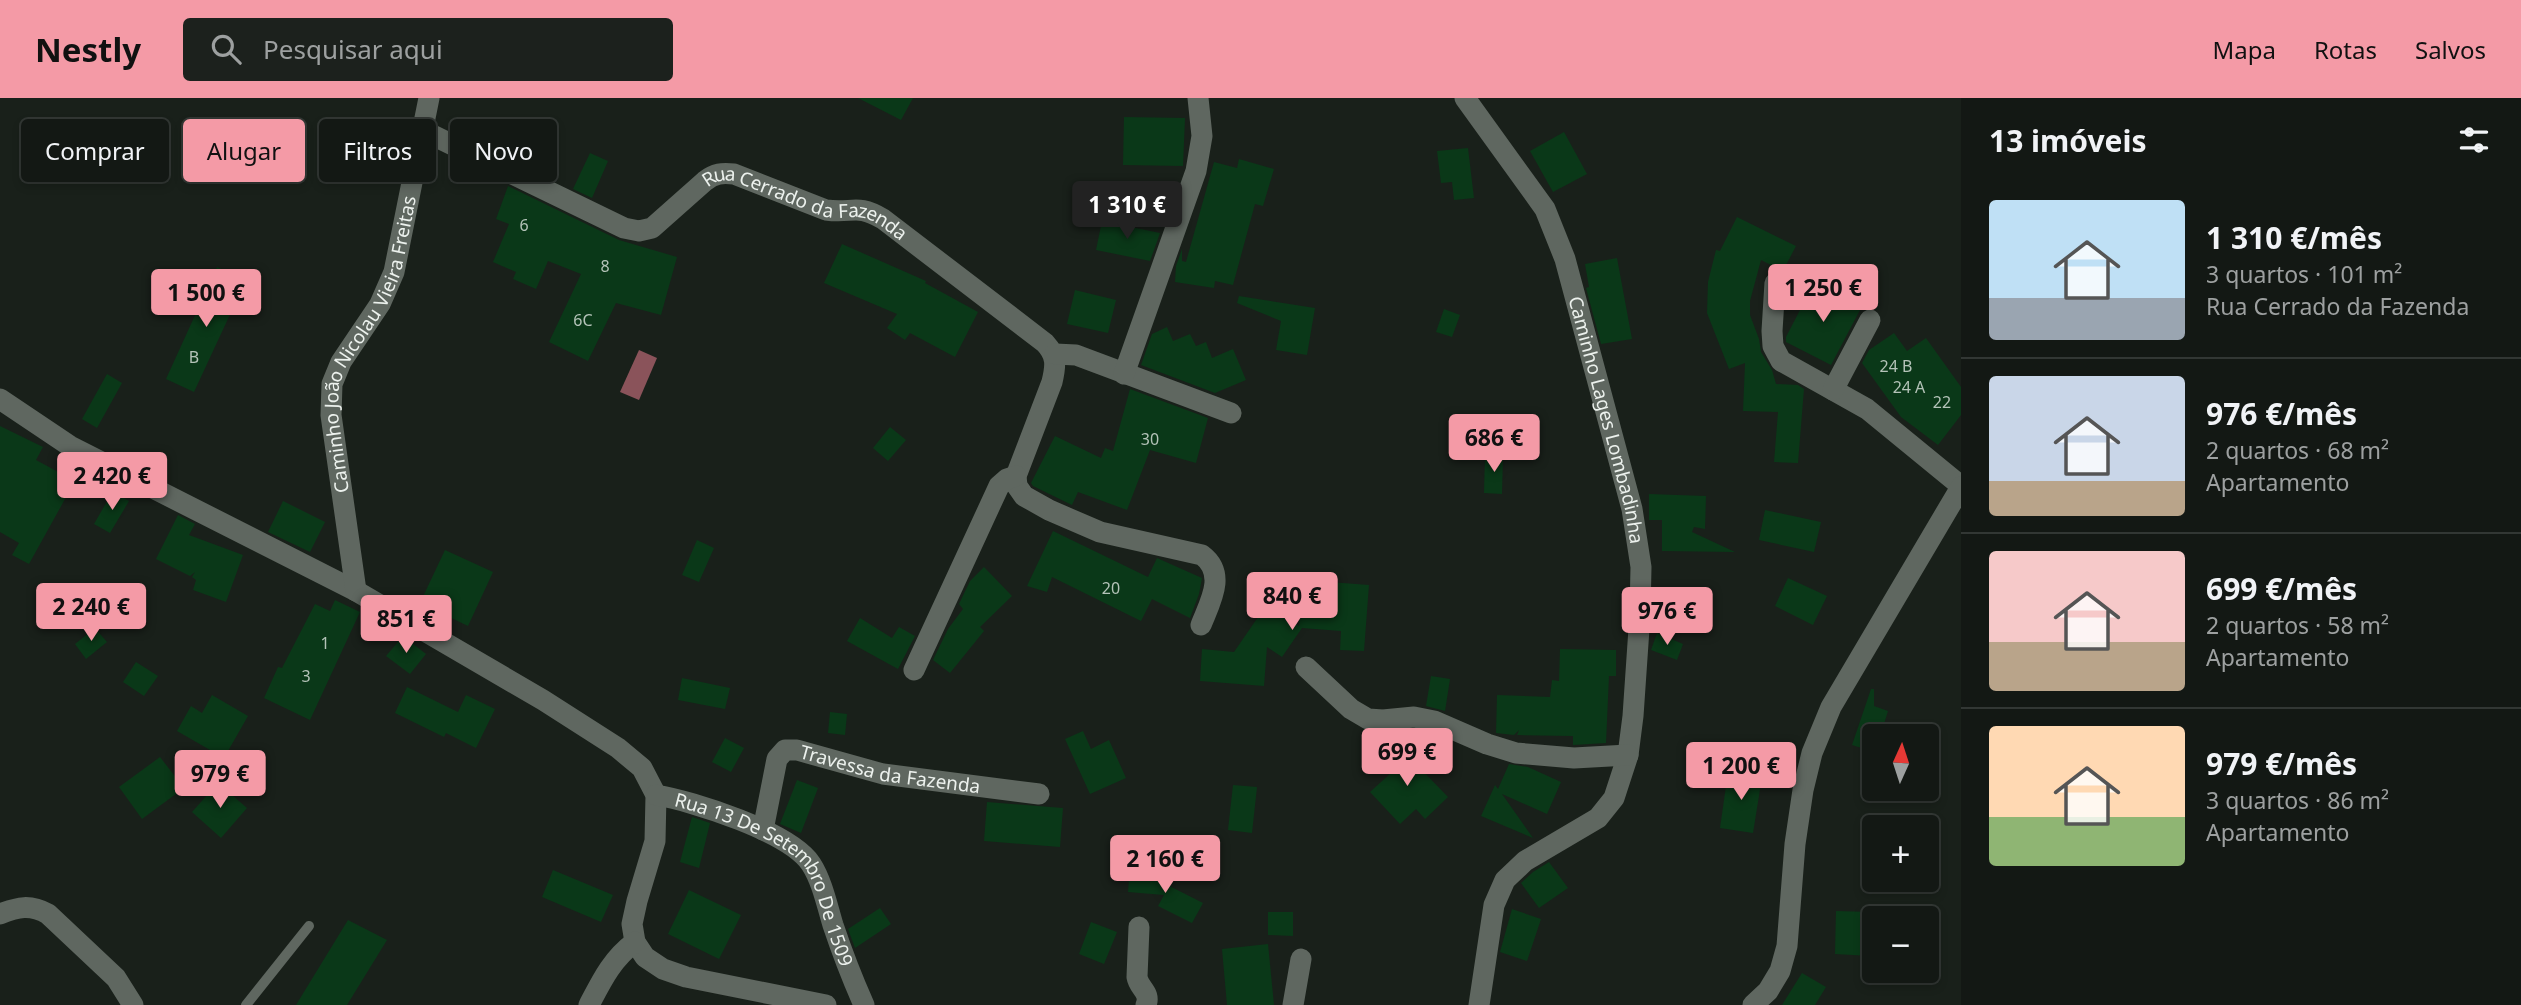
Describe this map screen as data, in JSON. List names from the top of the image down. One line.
{"streets":{"street":["Rua Cerrado da Fazenda","Caminho João Nicolau Vieira Freitas","Caminho Lages Lombadinha","Travessa da Fazenda","Rua 13 De Setembro De 1509"]},"crossings":[["Travessa da Fazenda","Rua 13 De Setembro De 1509"]],"house_numbers":["6","8","6C","B","24 B","24 A","22","30","20","1","3"],"north":"top","page":{"header":"Nestly","search":"Pesquisar aqui","nav":["Mapa","Rotas","Salvos"],"heading":"13 imóveis","chip":["Comprar","Alugar","Filtros","Novo"],"price":["1 310 €","1 250 €","1 500 €","686 €","2 420 €","840 €","2 240 €","976 €","851 €","699 €","1 200 €","979 €","2 160 €"],"list":[{"name":"1 310 €/mês","note":"3 quartos · 101 m² · Rua Cerrado da Fazenda"},{"name":"976 €/mês","note":"2 quartos · 68 m² · Apartamento"},{"name":"699 €/mês","note":"2 quartos · 58 m² · Apartamento"},{"name":"979 €/mês","note":"3 quartos · 86 m² · Apartamento"}],"map_buttons":["+","−"]}}
